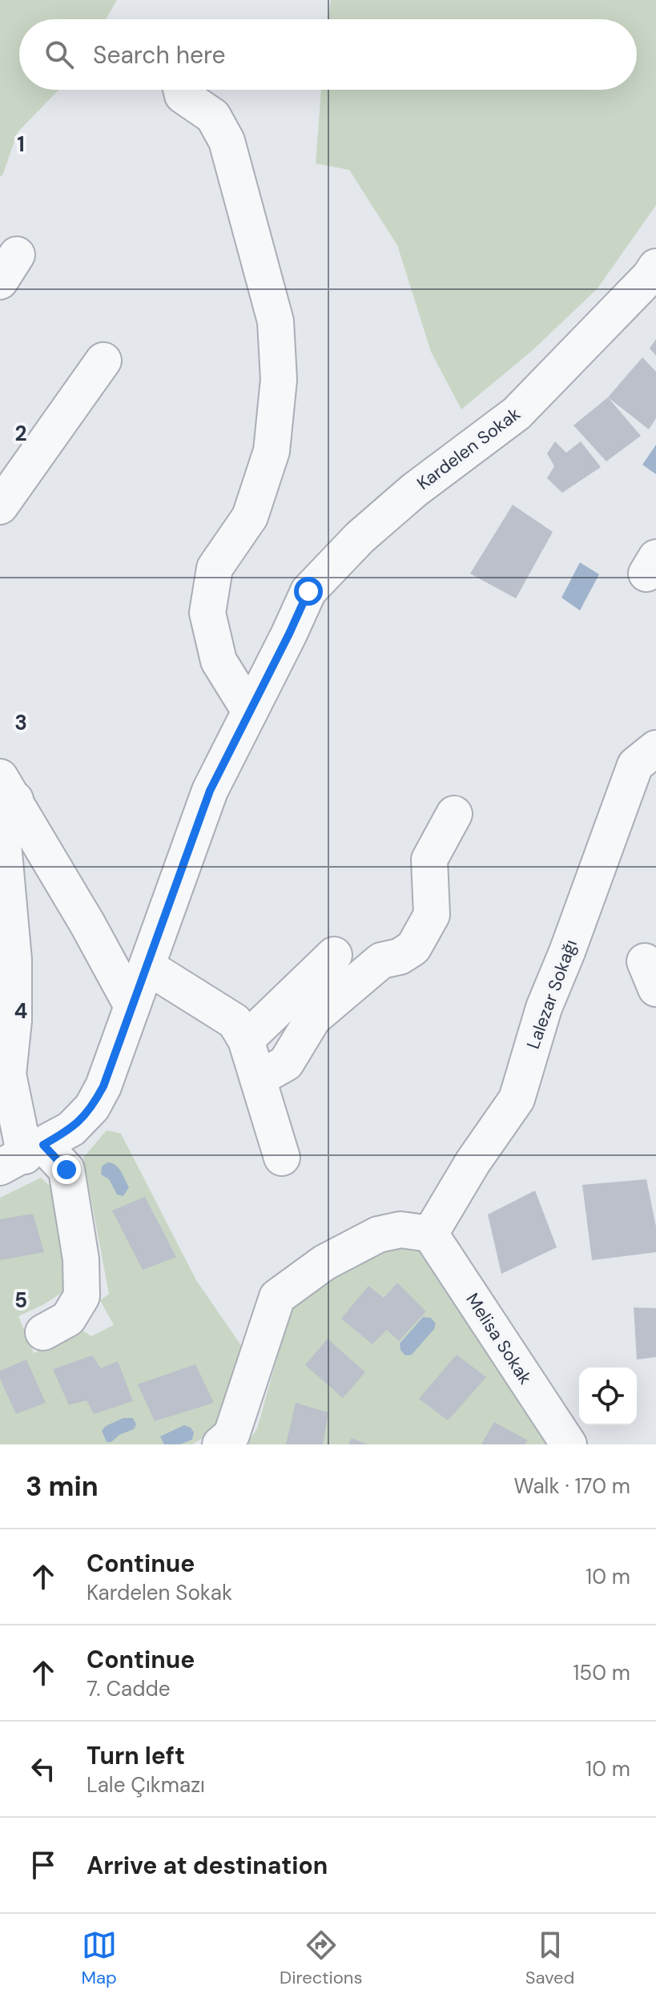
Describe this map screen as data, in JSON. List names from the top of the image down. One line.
{"streets":{"street":["Kardelen Sokak","Lalezar Sokağı","Melisa Sokak"]},"crossings":[["Lalezar Sokağı","Melisa Sokak"]],"page":{"search":"Search here","heading":["3 min","Walk · 170 m"],"list":[["Continue","Kardelen Sokak","10 m"],["Continue","7. Cadde","150 m"],["Turn left","Lale Çıkmazı","10 m"],"Arrive at destination"],"nav":["Map","Directions","Saved"]},"grid":{"rows":["1","2","3","4","5"]}}
